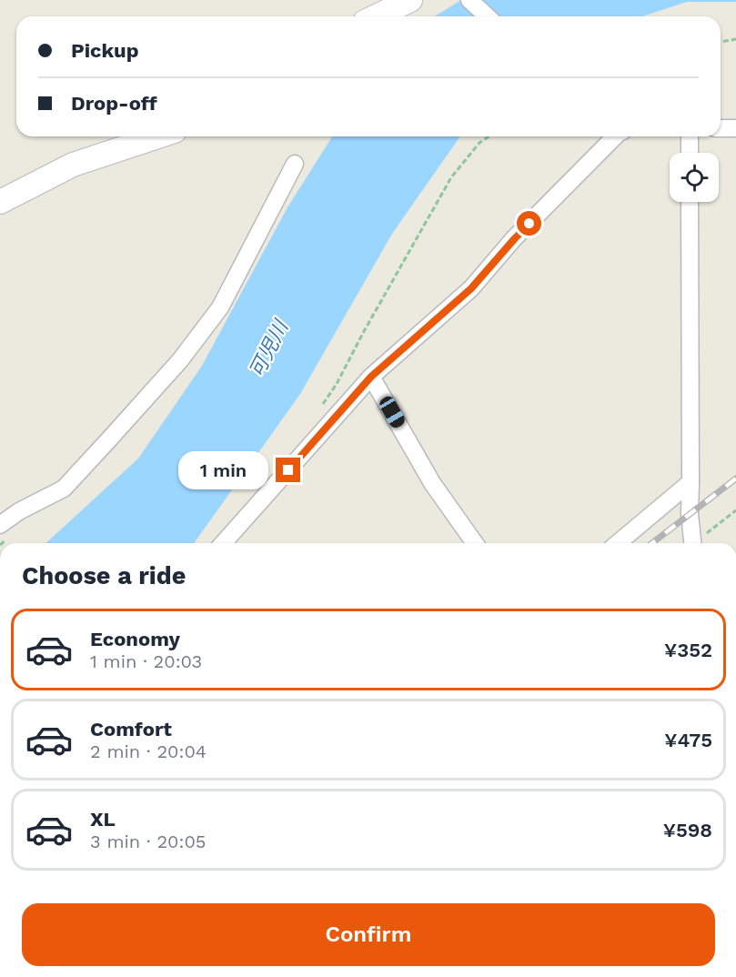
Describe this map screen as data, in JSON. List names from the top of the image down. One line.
{"water":["可児川"],"page":{"banner":["Pickup","Drop-off"],"bubble":"1 min","heading":"Choose a ride","list":[{"name":"Economy","note":"1 min · 20:03","value":"¥352"},{"name":"Comfort","note":"2 min · 20:04","value":"¥475"},{"name":"XL","note":"3 min · 20:05","value":"¥598"}],"buttons":"Confirm"}}
